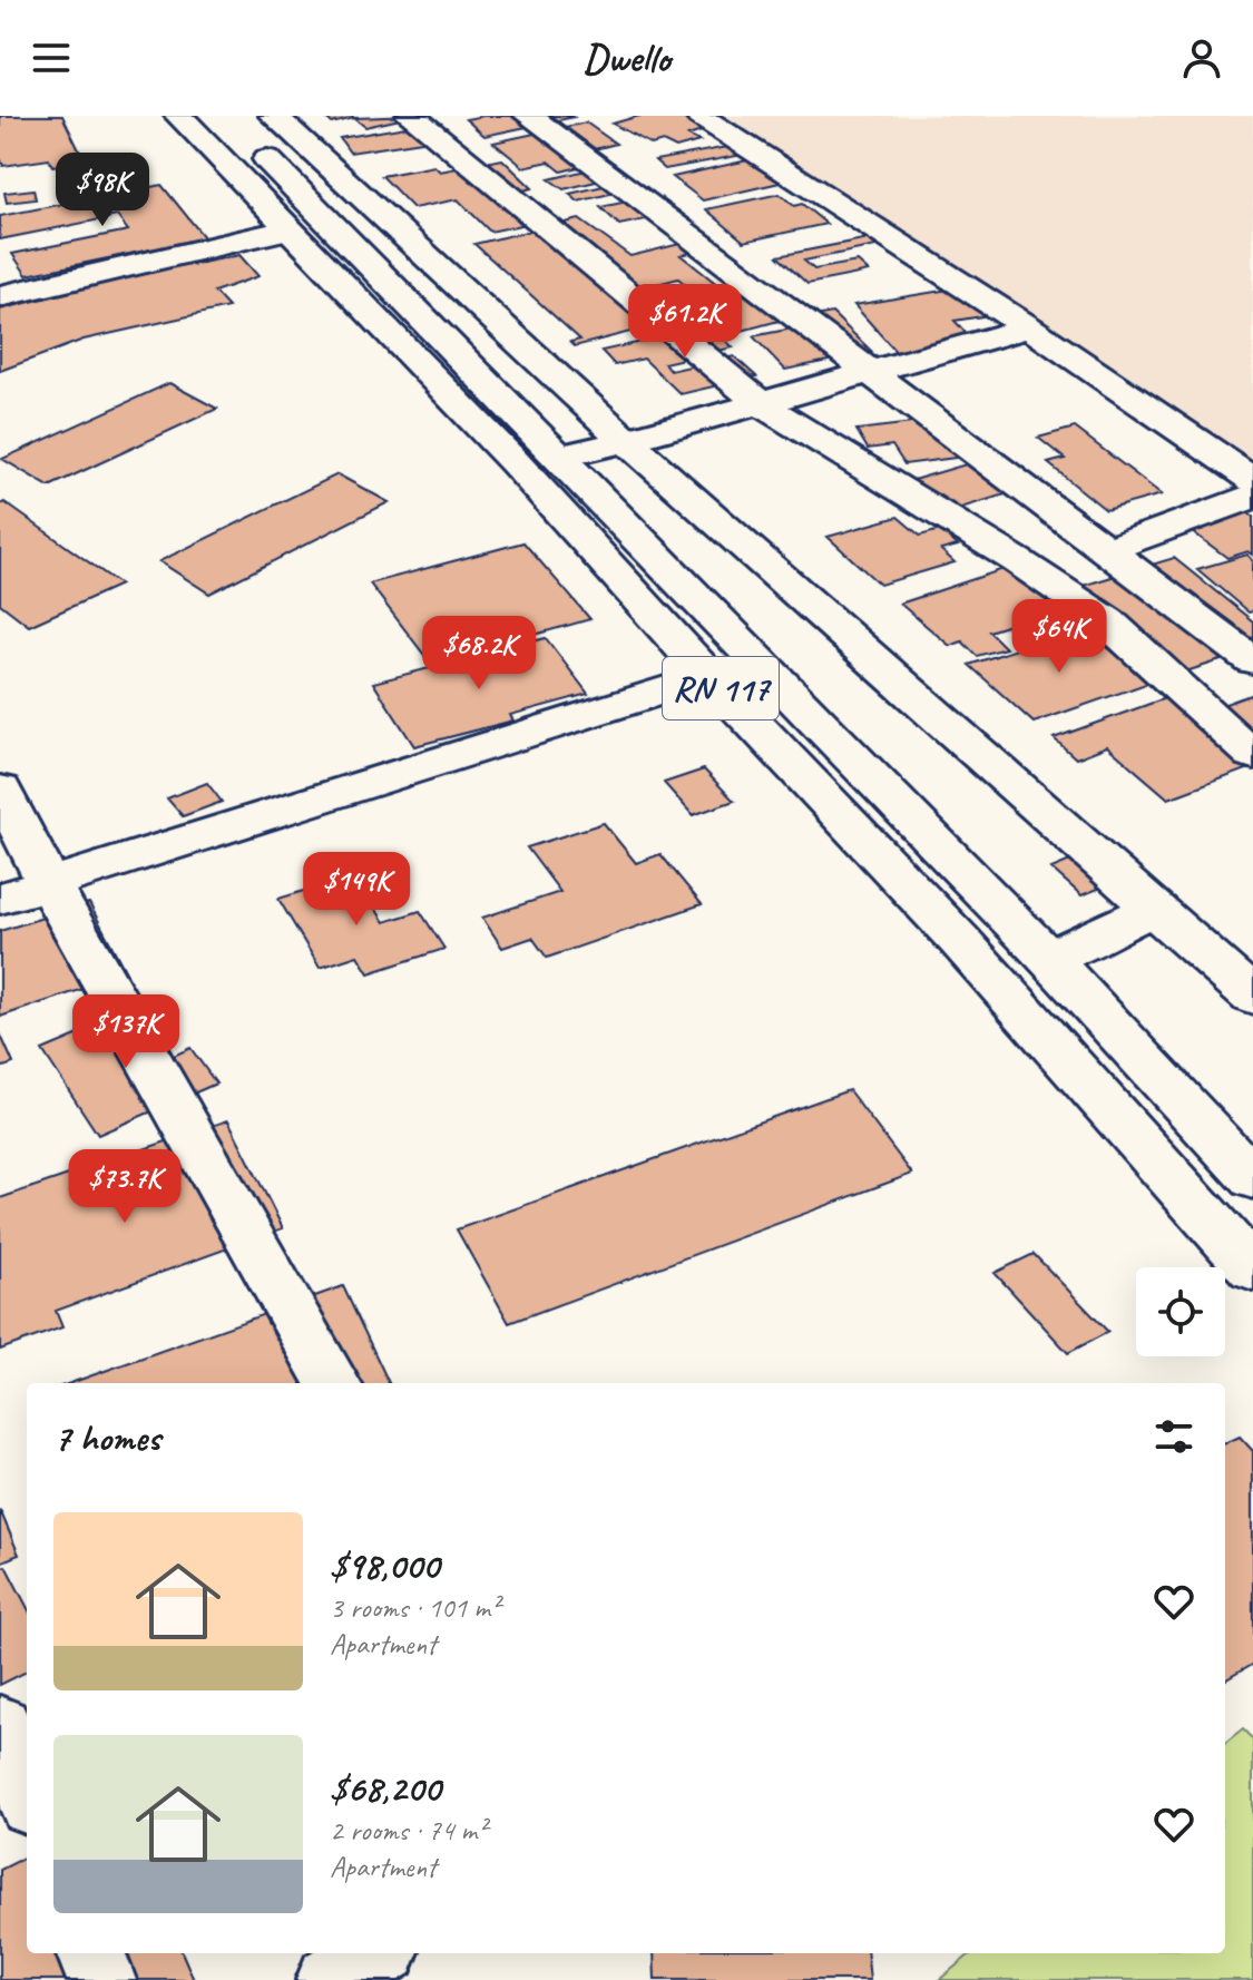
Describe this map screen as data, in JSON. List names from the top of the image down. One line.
{"streets":{"street":["RN 117"]},"page":{"header":"Dwello","price":["$98K","$61.2K","$64K","$68.2K","$149K","$137K","$73.7K"],"heading":"7 homes","list":[{"name":"$98,000","note":"3 rooms · 101 m² · Apartment"},{"name":"$68,200","note":"2 rooms · 74 m² · Apartment"}]}}
